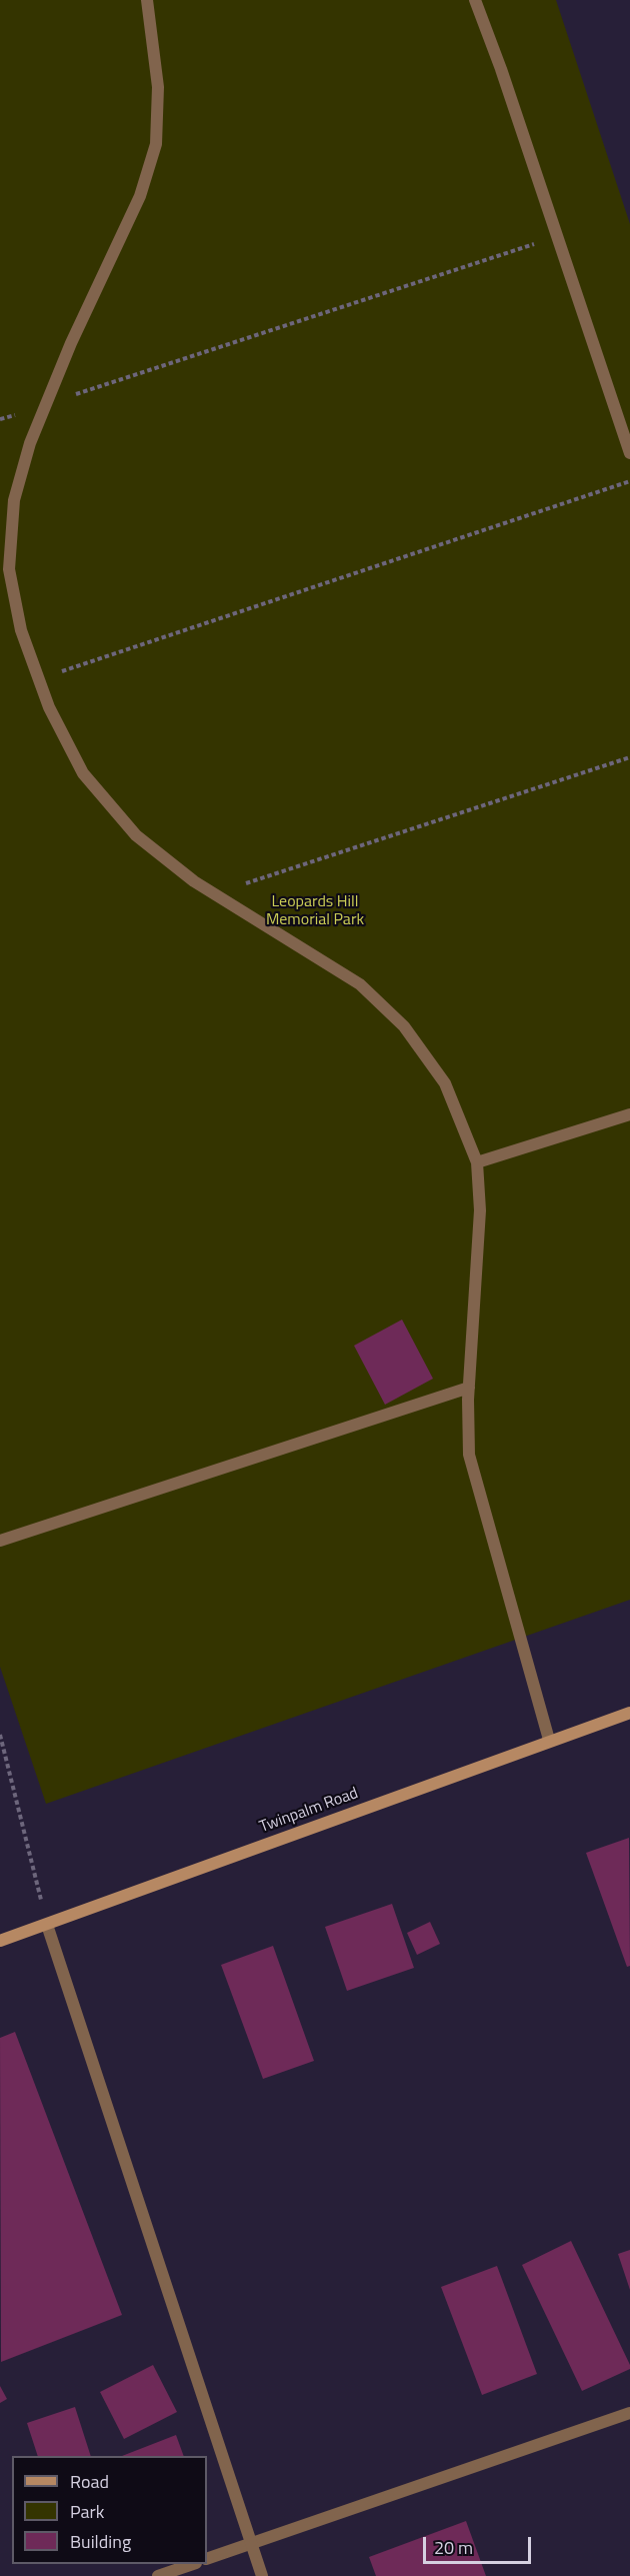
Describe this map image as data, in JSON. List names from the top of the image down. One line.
{"streets":{"main road":["Twinpalm Road"]},"parks":["Leopards Hill Memorial Park"],"legend":["Road","Park","Building"],"scale_bar":"20 m"}
